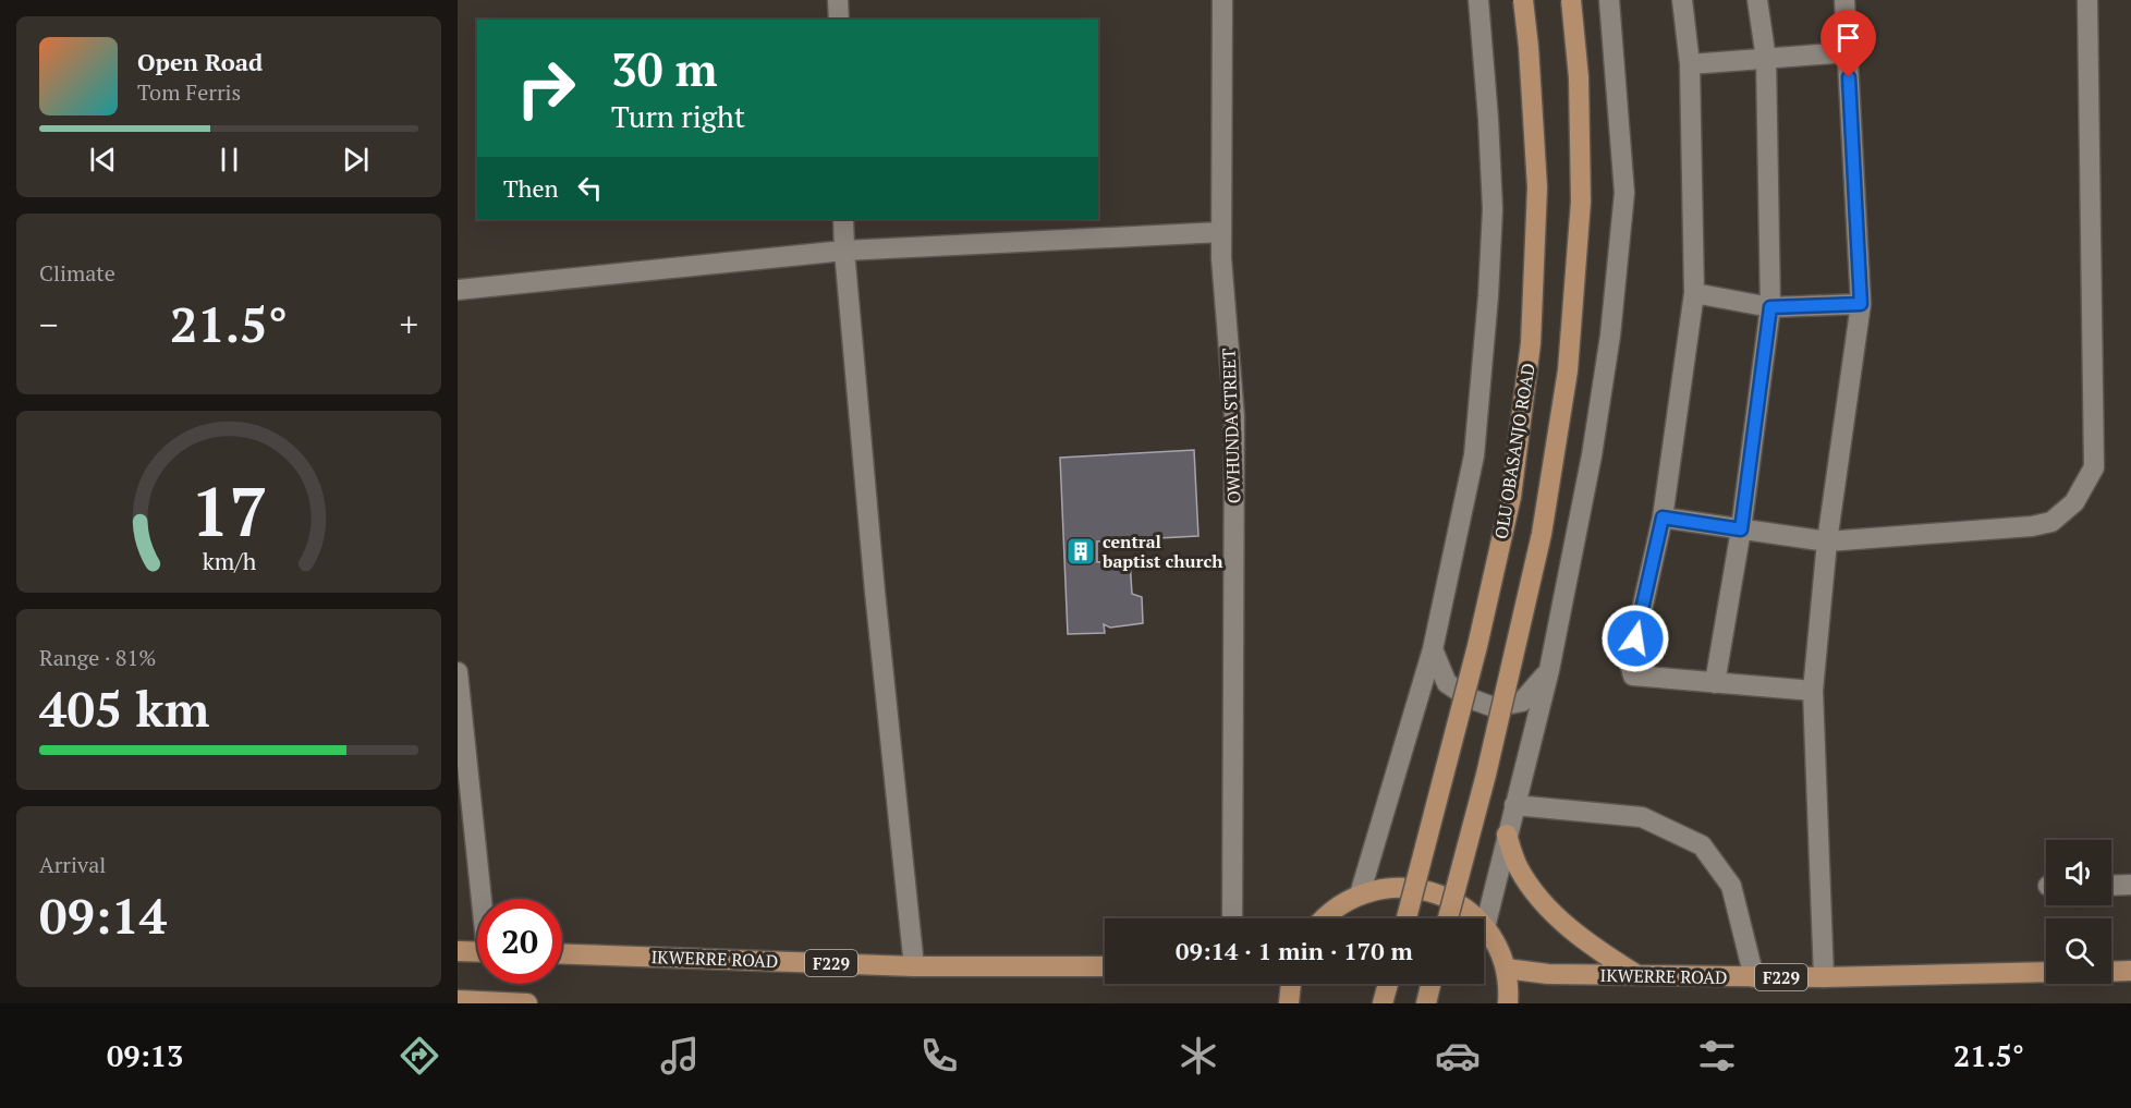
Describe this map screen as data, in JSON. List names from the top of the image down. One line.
{"streets":{"main road":["OLU OBASANJO ROAD","IKWERRE ROAD","F229"],"street":["OWHUNDA STREET"]},"places":{"building":["central baptist church"]},"page":{"turn":["30 m","Turn right"],"song":["Open Road","Tom Ferris"],"then":"Then","tile":["Climate",["Range · 81%","405 km"],["Arrival","09:14"]],"heat":["−","21.5°","+"],"limit":"20","trip":"09:14 · 1 min · 170 m","tabs":["09:13","21.5°"],"gauge":["17","km/h"]}}
